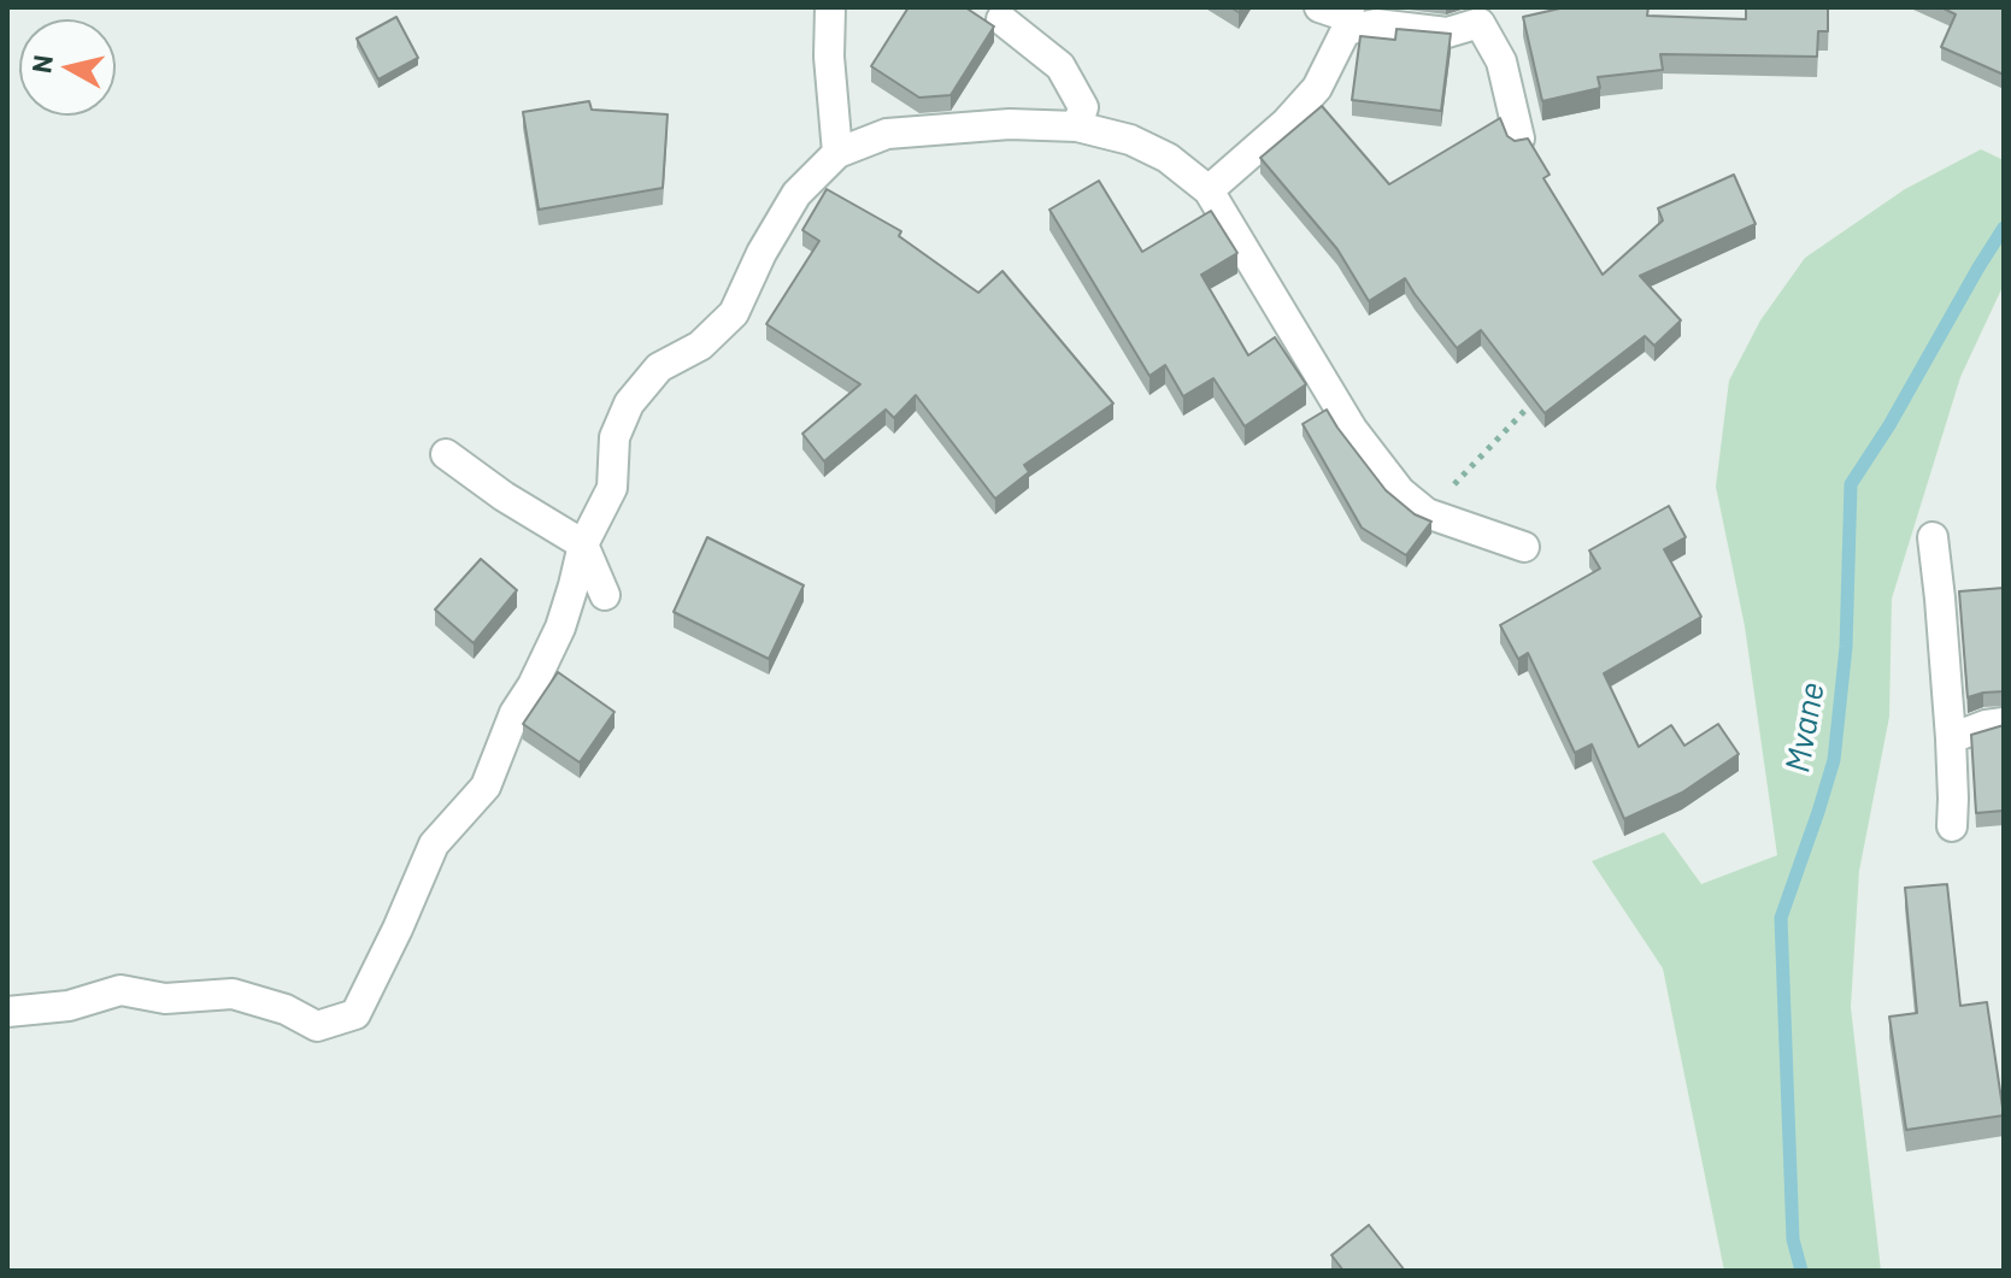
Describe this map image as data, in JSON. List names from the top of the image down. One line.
{"water":["Mvane"],"north":"left"}
